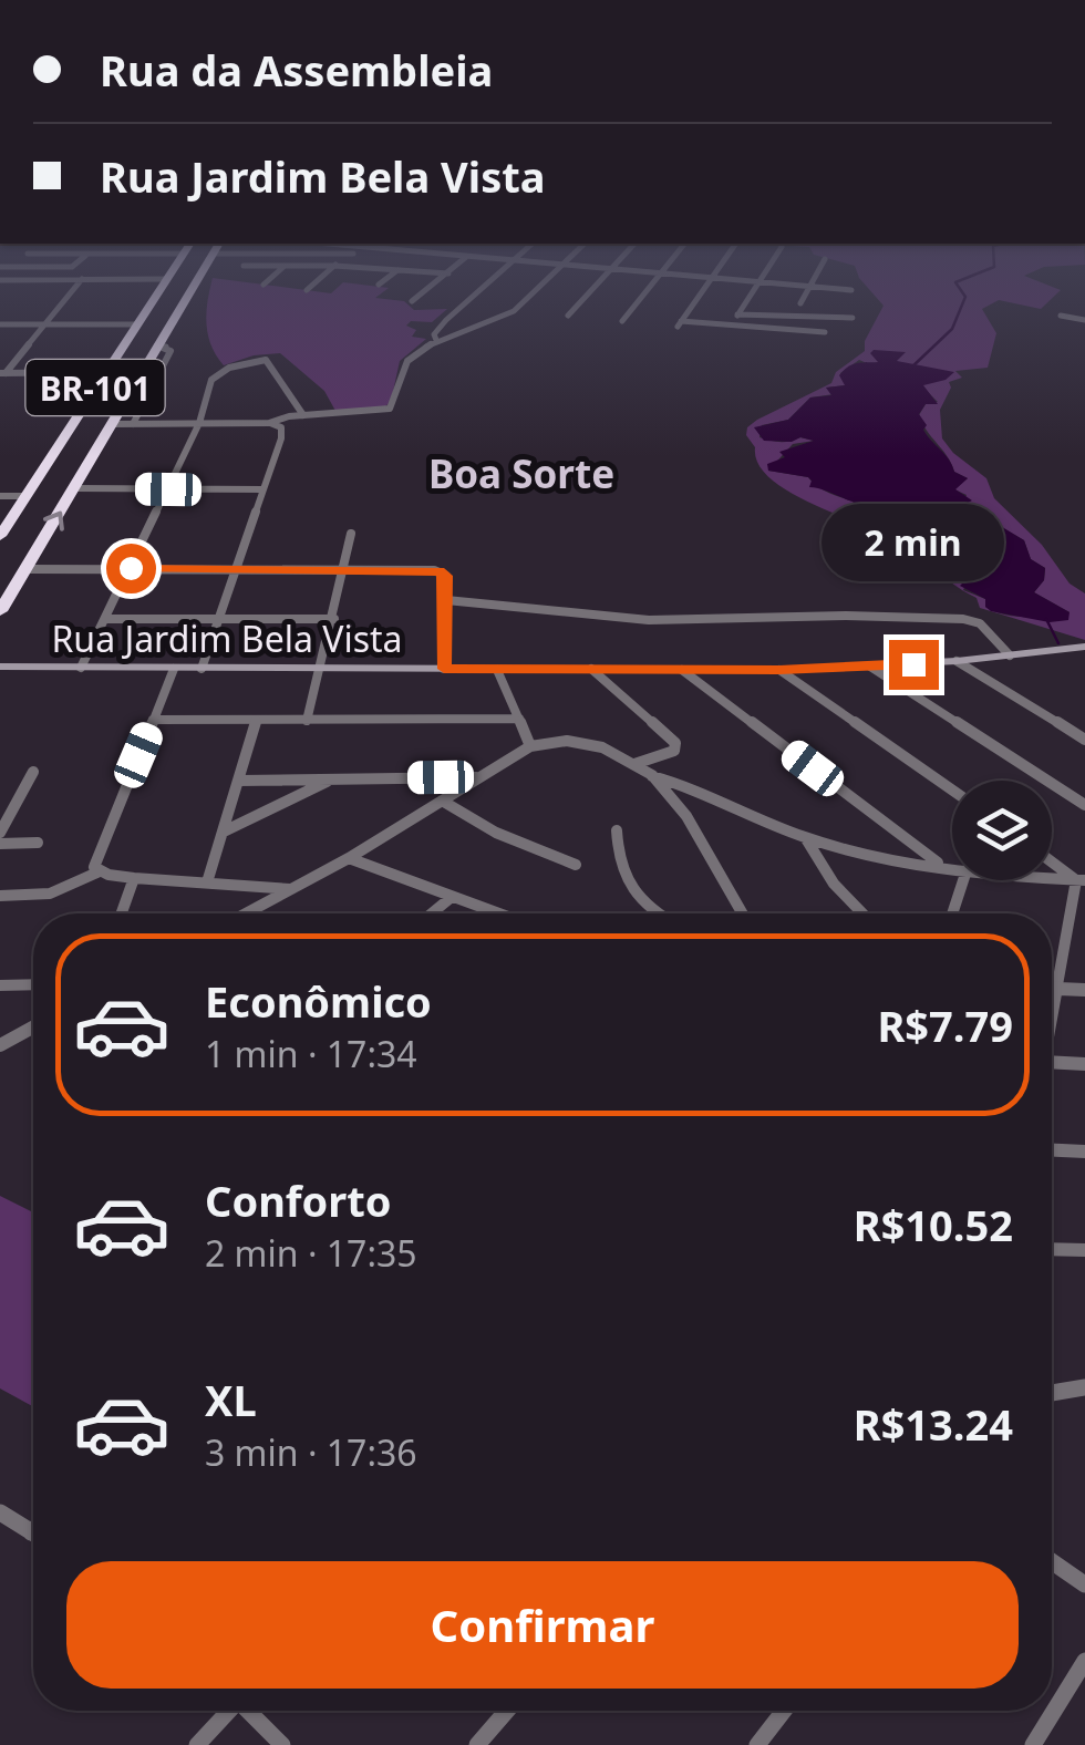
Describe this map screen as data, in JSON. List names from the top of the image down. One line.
{"streets":{"highway":["BR-101"],"main road":["Rua Jardim Bela Vista"]},"districts":["Boa Sorte"],"page":{"banner":["Rua da Assembleia","Rua Jardim Bela Vista"],"bubble":"2 min","list":[{"name":"Econômico","note":"1 min · 17:34","value":"R$7.79"},{"name":"Conforto","note":"2 min · 17:35","value":"R$10.52"},{"name":"XL","note":"3 min · 17:36","value":"R$13.24"}],"buttons":"Confirmar"}}
